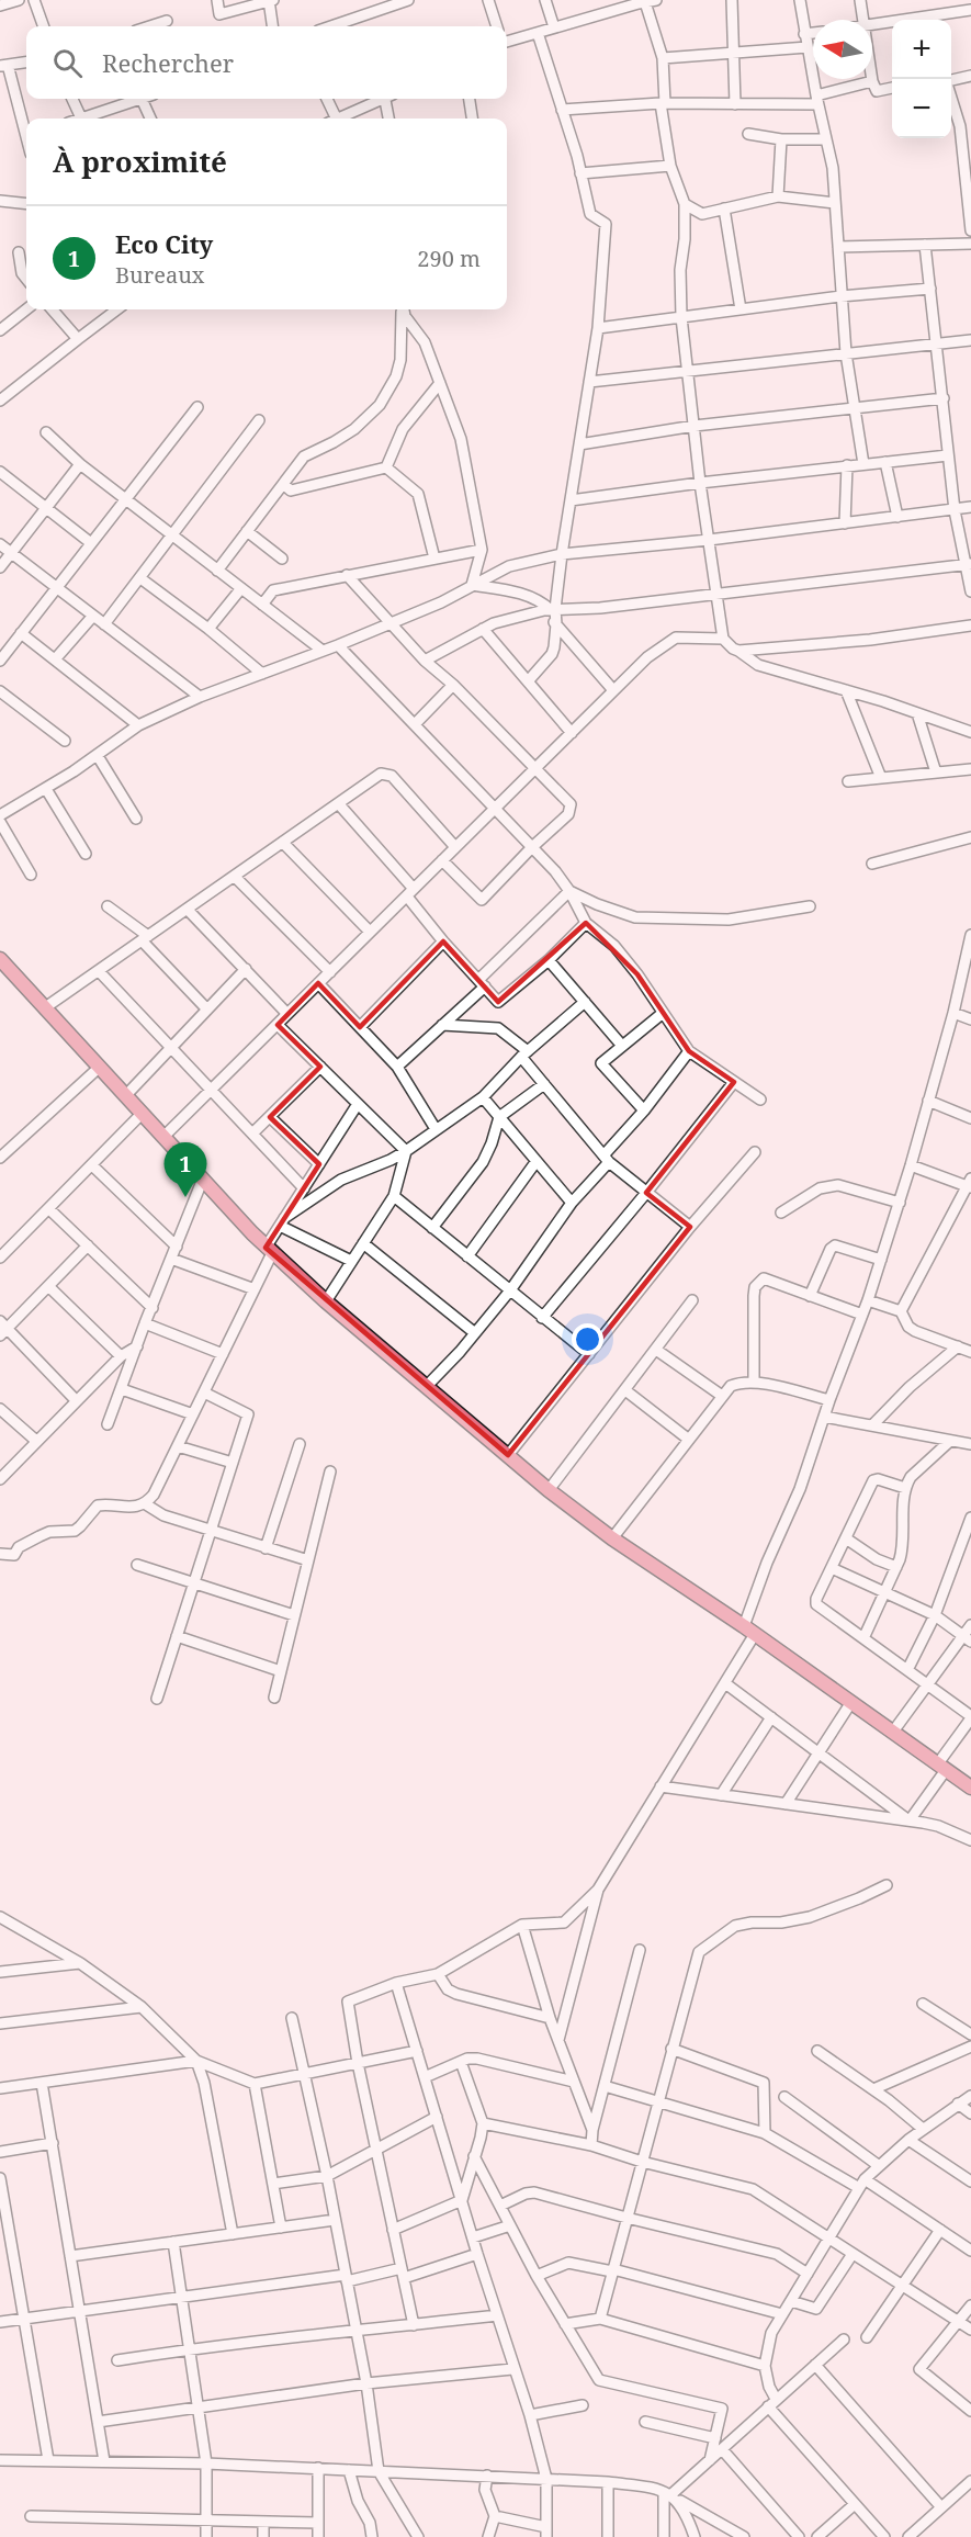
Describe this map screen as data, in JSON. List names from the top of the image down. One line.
{"north":"left","page":{"map_buttons":["+","−"],"search":"Rechercher","heading":"À proximité","list":[{"mark":"1","name":"Eco City","note":"Bureaux","value":"290 m"}],"pins":"1"}}
